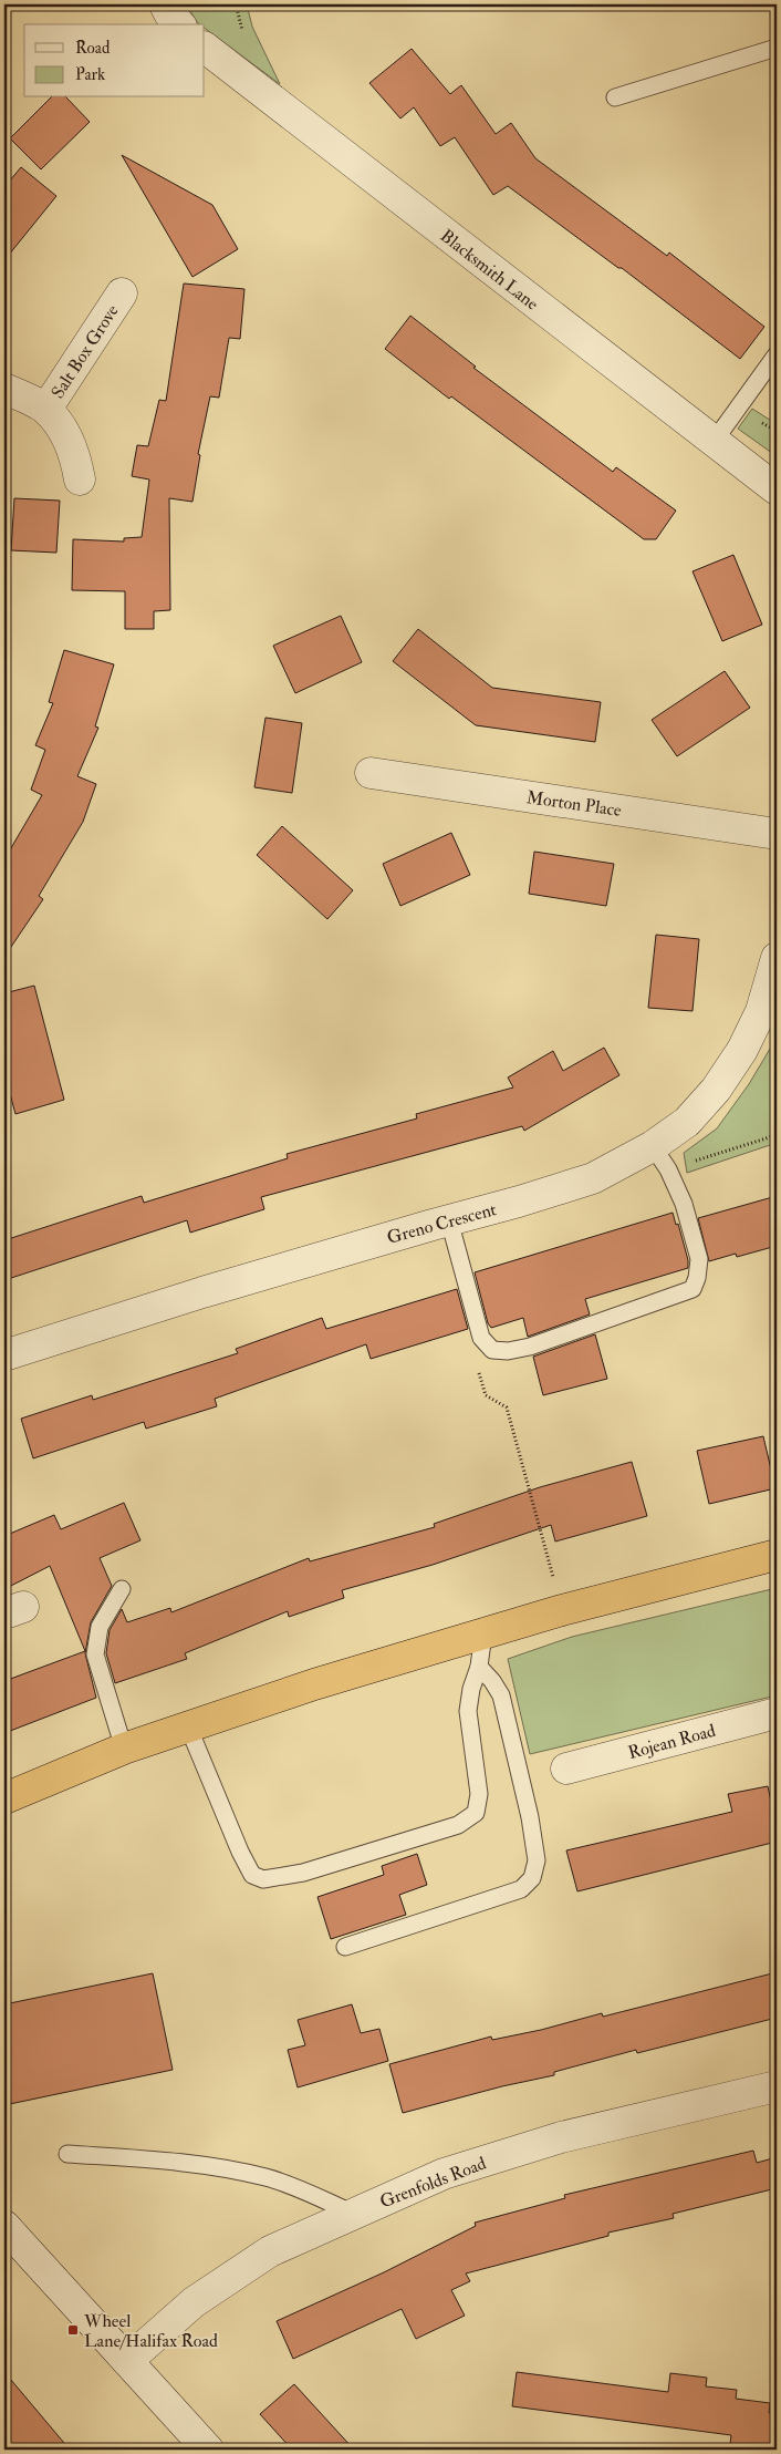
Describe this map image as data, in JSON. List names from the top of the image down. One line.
{"streets":{"street":["Blacksmith Lane","Salt Box Grove","Morton Place","Greno Crescent","Rojean Road","Grenfolds Road"]},"places":{"transit":["Wheel Lane/Halifax Road"]},"legend":["Road","Park"]}
